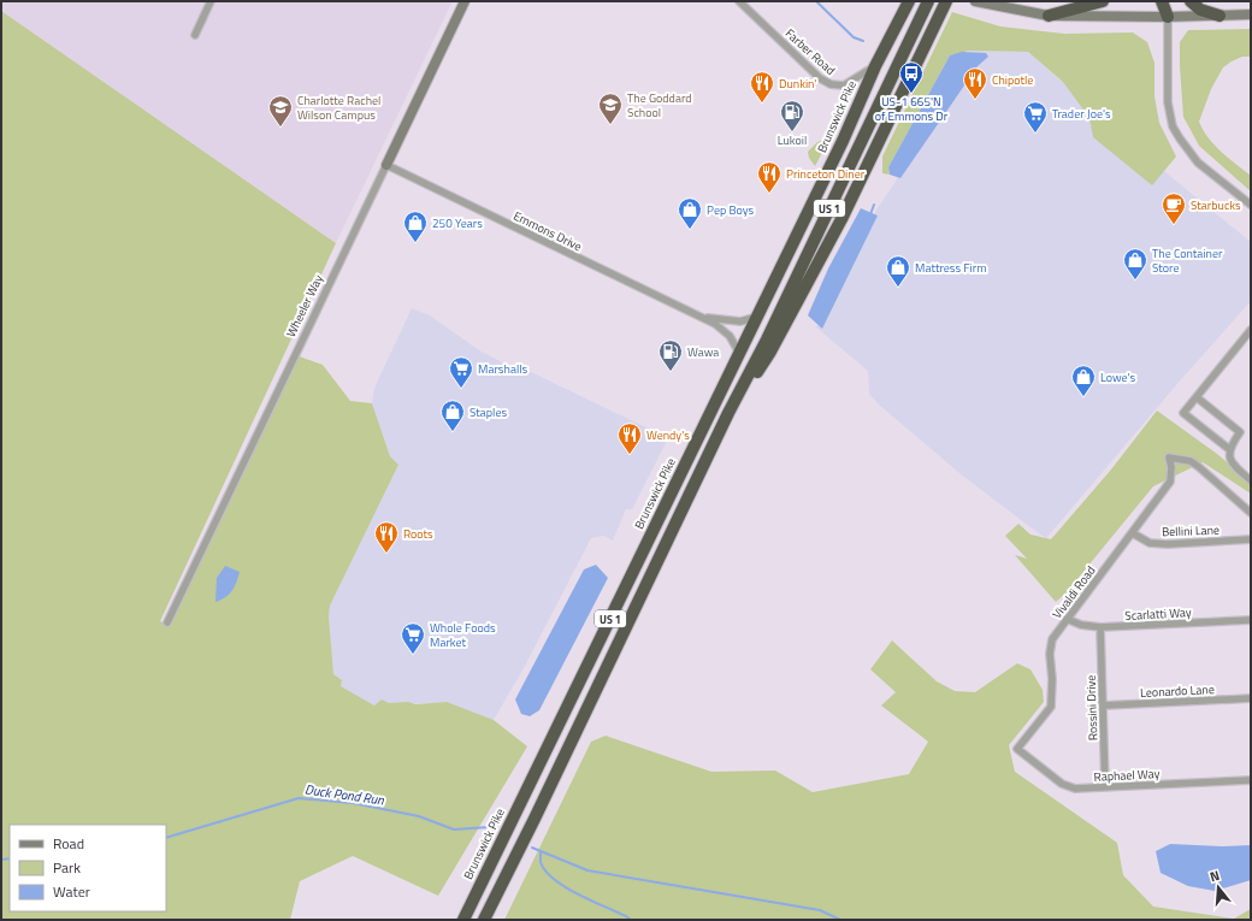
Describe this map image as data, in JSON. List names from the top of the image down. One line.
{"streets":{"highway":["Brunswick Pike","US 1"],"street":["Farber Road","Emmons Drive","Wheeler Way","Bellini Lane","Vivaldi Road","Scarlatti Way","Leonardo Lane","Rossini Drive","Raphael Way"]},"crossings":[["Farber Road","Brunswick Pike"],["Brunswick Pike","Emmons Drive"],["Emmons Drive","Wheeler Way"],["Bellini Lane","Vivaldi Road"],["Vivaldi Road","Scarlatti Way"],["Vivaldi Road","Raphael Way"],["Scarlatti Way","Rossini Drive"],["Leonardo Lane","Rossini Drive"],["Rossini Drive","Raphael Way"]],"water":["Duck Pond Run"],"places":{"bus stop":["US-1 665'N of Emmons Dr"],"restaurant":["Chipotle","Dunkin'","Princeton Diner","Wendy's","Roots"],"school or university":["The Goddard School","Charlotte Rachel Wilson Campus"],"fuel station":["Lukoil","Wawa"],"supermarket":["Trader Joe's","Marshalls","Whole Foods Market"],"cafe":["Starbucks"],"shop":["Pep Boys","250 Years","The Container Store","Mattress Firm","Lowe's","Staples"]},"legend":["Road","Park","Water"],"north":"top"}
